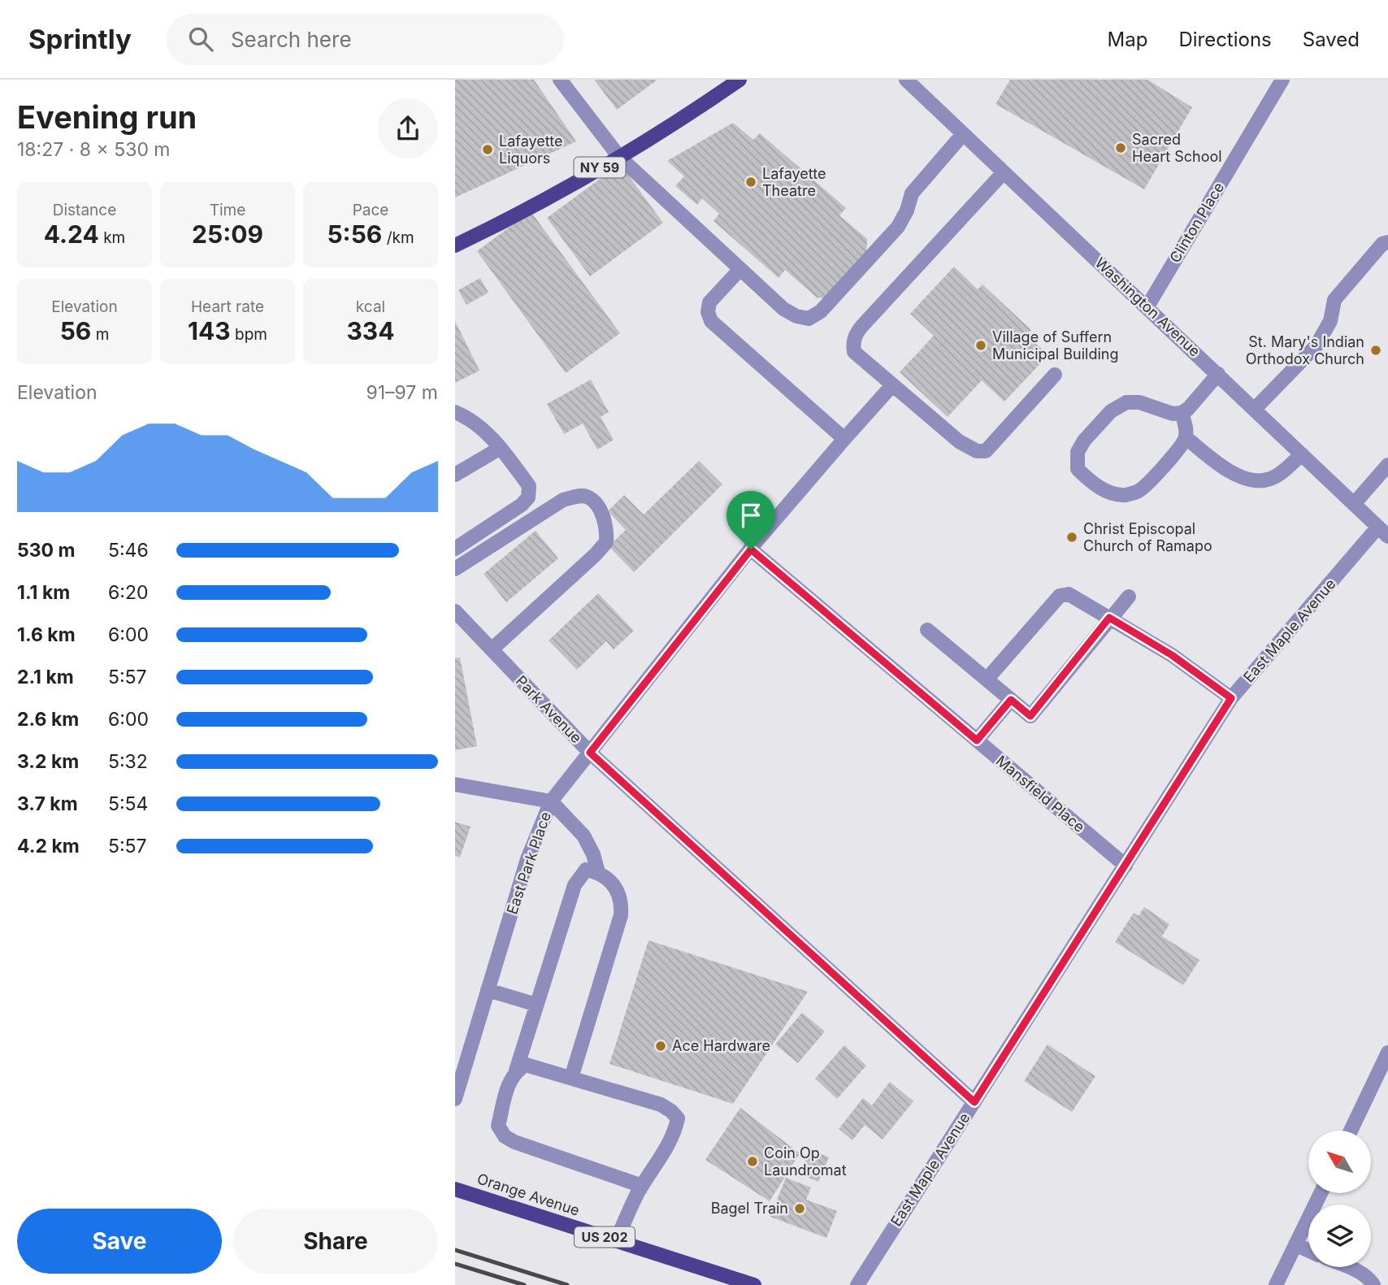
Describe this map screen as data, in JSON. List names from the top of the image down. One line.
{"streets":{"main road":["NY 59","Orange Avenue","US 202"],"street":["Clinton Place","Washington Avenue","East Maple Avenue","Park Avenue","Mansfield Place","East Park Place"]},"crossings":[["Clinton Place","Washington Avenue"],["Washington Avenue","East Maple Avenue"],["East Maple Avenue","Park Avenue"],["East Maple Avenue","Mansfield Place"],["Park Avenue","East Park Place"],["Mansfield Place","East Park Place"]],"places":["Sacred Heart School","Lafayette Liquors","Lafayette Theatre","Village of Suffern Municipal Building","St. Mary's Indian Orthodox Church","Christ Episcopal Church of Ramapo","Ace Hardware","Coin Op Laundromat","Bagel Train"],"north":"top left","page":{"header":"Sprintly","search":"Search here","nav":["Map","Directions","Saved"],"heading":["Evening run","18:27 · 8 × 530 m"],"stats":[["Distance","4.24 km"],["Time","25:09"],["Pace","5:56 /km"],["Elevation","56 m"],["Heart rate","143 bpm"],["kcal","334"]],"chart":["Elevation","91–97 m"],"list":[{"name":"530 m","note":"5:46"},{"name":"1.1 km","note":"6:20"},{"name":"1.6 km","note":"6:00"},{"name":"2.1 km","note":"5:57"},{"name":"2.6 km","note":"6:00"},{"name":"3.2 km","note":"5:32"},{"name":"3.7 km","note":"5:54"},{"name":"4.2 km","note":"5:57"}],"buttons":["Save","Share"]}}
